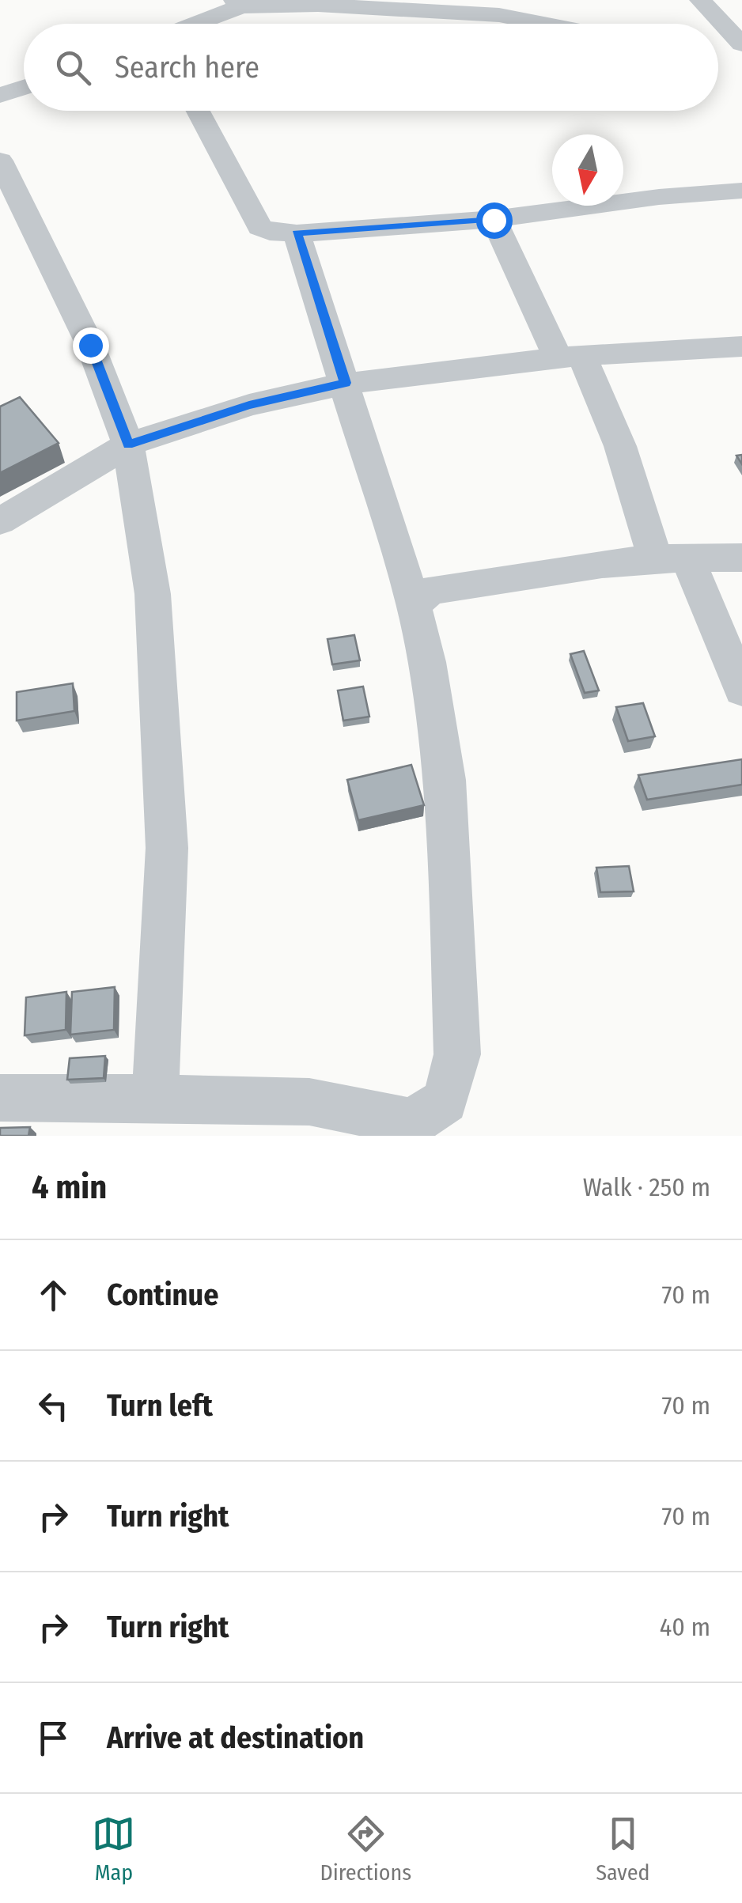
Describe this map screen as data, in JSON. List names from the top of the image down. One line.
{"north":"bottom","page":{"search":"Search here","heading":["4 min","Walk · 250 m"],"list":[["Continue","70 m"],["Turn left","70 m"],["Turn right","70 m"],["Turn right","40 m"],"Arrive at destination"],"nav":["Map","Directions","Saved"]}}
